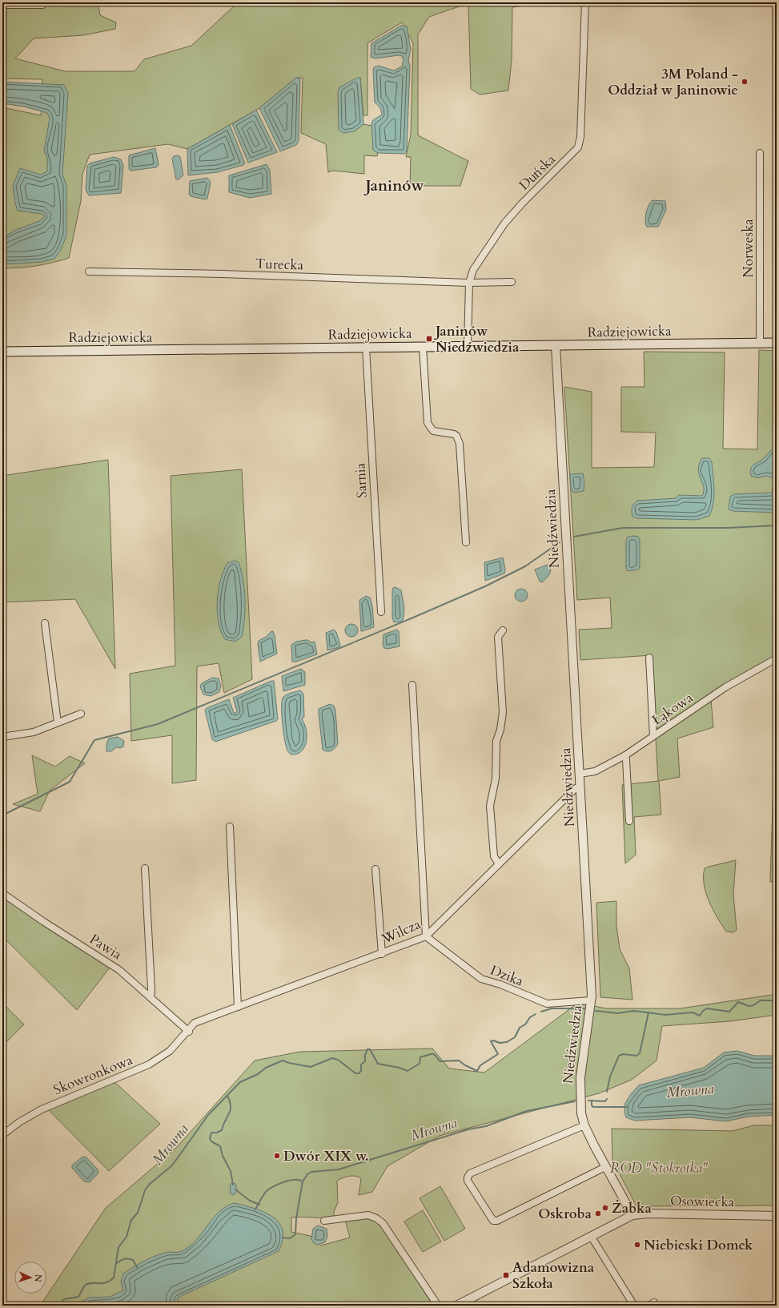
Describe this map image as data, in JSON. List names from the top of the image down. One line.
{"streets":{"main road":["Radziejowicka"],"street":["Duńska","Norweska","Turecka","Sarnia","Niedźwiedzia","Łąkowa","Wilcza","Pawia","Dzika","Skowronkowa","Osowiecka"]},"crossings":[["Duńska","Turecka"],["Duńska","Radziejowicka"],["Norweska","Radziejowicka"],["Radziejowicka","Sarnia"],["Radziejowicka","Niedźwiedzia"],["Niedźwiedzia","Łąkowa"],["Niedźwiedzia","Wilcza"],["Niedźwiedzia","Dzika"],["Niedźwiedzia","Osowiecka"],["Wilcza","Pawia"],["Wilcza","Dzika"],["Wilcza","Skowronkowa"],["Pawia","Skowronkowa"]],"districts":["Janinów"],"water":["Mrowna"],"parks":["ROD \"Stokrotka\""],"places":{"other":["3M Poland - Oddział w Janinowie","Dwór XIX w.","Żabka","Oskroba","Niebieski Domek"],"transit":["Janinów Niedźwiedzia","Adamowizna Szkoła"]},"north":"right"}
